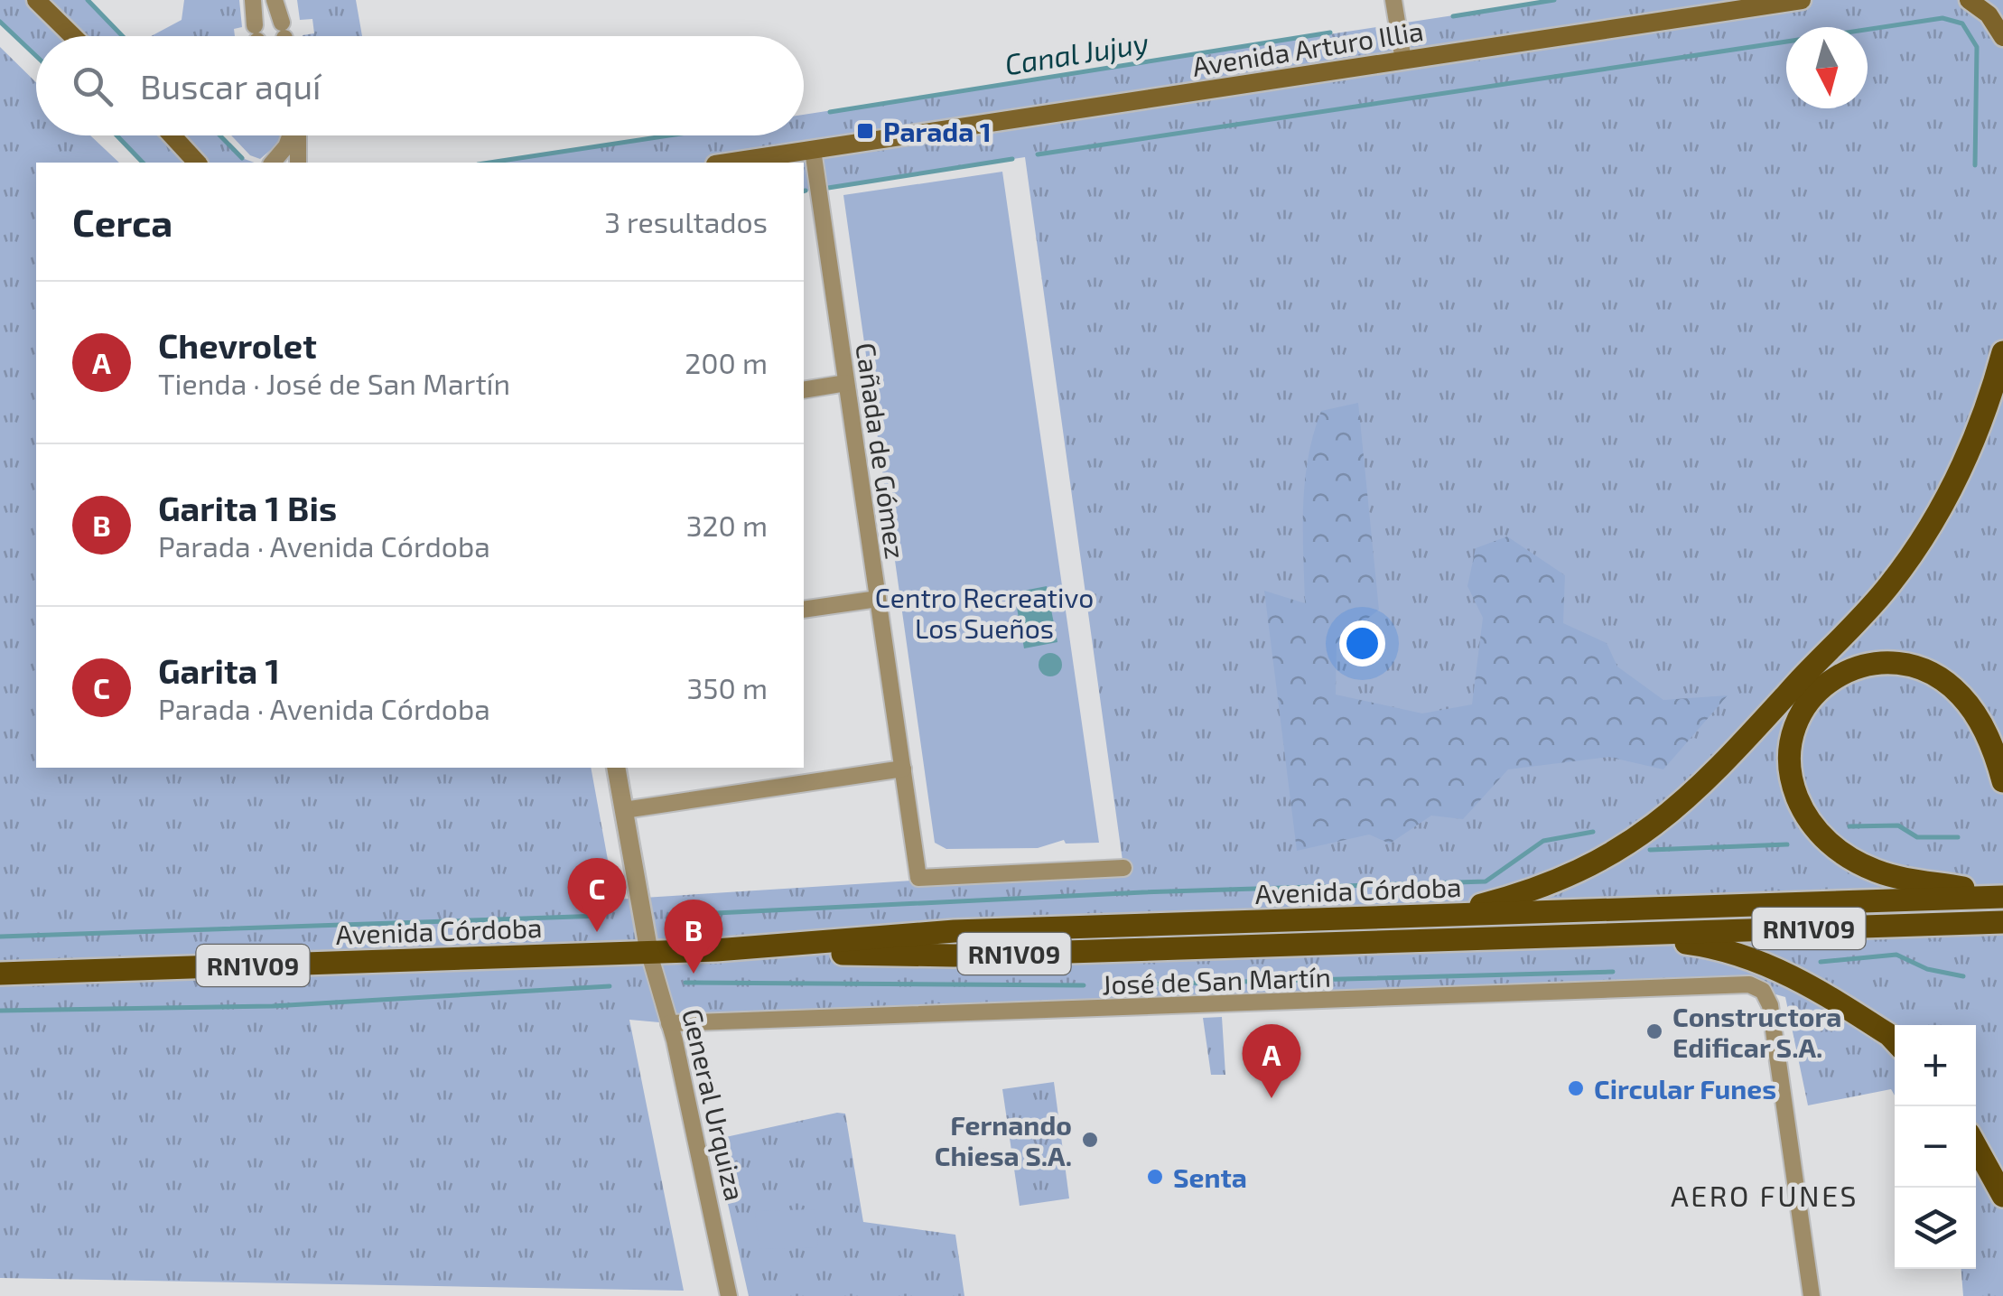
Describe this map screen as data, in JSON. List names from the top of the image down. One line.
{"streets":{"main road":["Avenida Arturo Illia","Avenida Córdoba","RN1V09"],"street":["Cañada de Gómez","José de San Martín","General Urquiza"]},"crossings":[["Avenida Arturo Illia","Cañada de Gómez"],["Avenida Córdoba","General Urquiza"],["José de San Martín","General Urquiza"]],"districts":["AERO FUNES"],"water":["Canal Jujuy"],"parks":["Centro Recreativo Los Sueños"],"places":{"transit":["Parada 1"],"other":["Constructora Edificar S.A.","Circular Funes","Fernando Chiesa S.A.","Senta"]},"north":"bottom","page":{"search":"Buscar aquí","heading":["Cerca","3 resultados"],"list":[{"mark":"A","name":"Chevrolet","note":"Tienda · José de San Martín","value":"200 m"},{"mark":"B","name":"Garita 1 Bis","note":"Parada · Avenida Córdoba","value":"320 m"},{"mark":"C","name":"Garita 1","note":"Parada · Avenida Córdoba","value":"350 m"}],"pins":["C","B","A"],"map_buttons":["+","−"]}}
